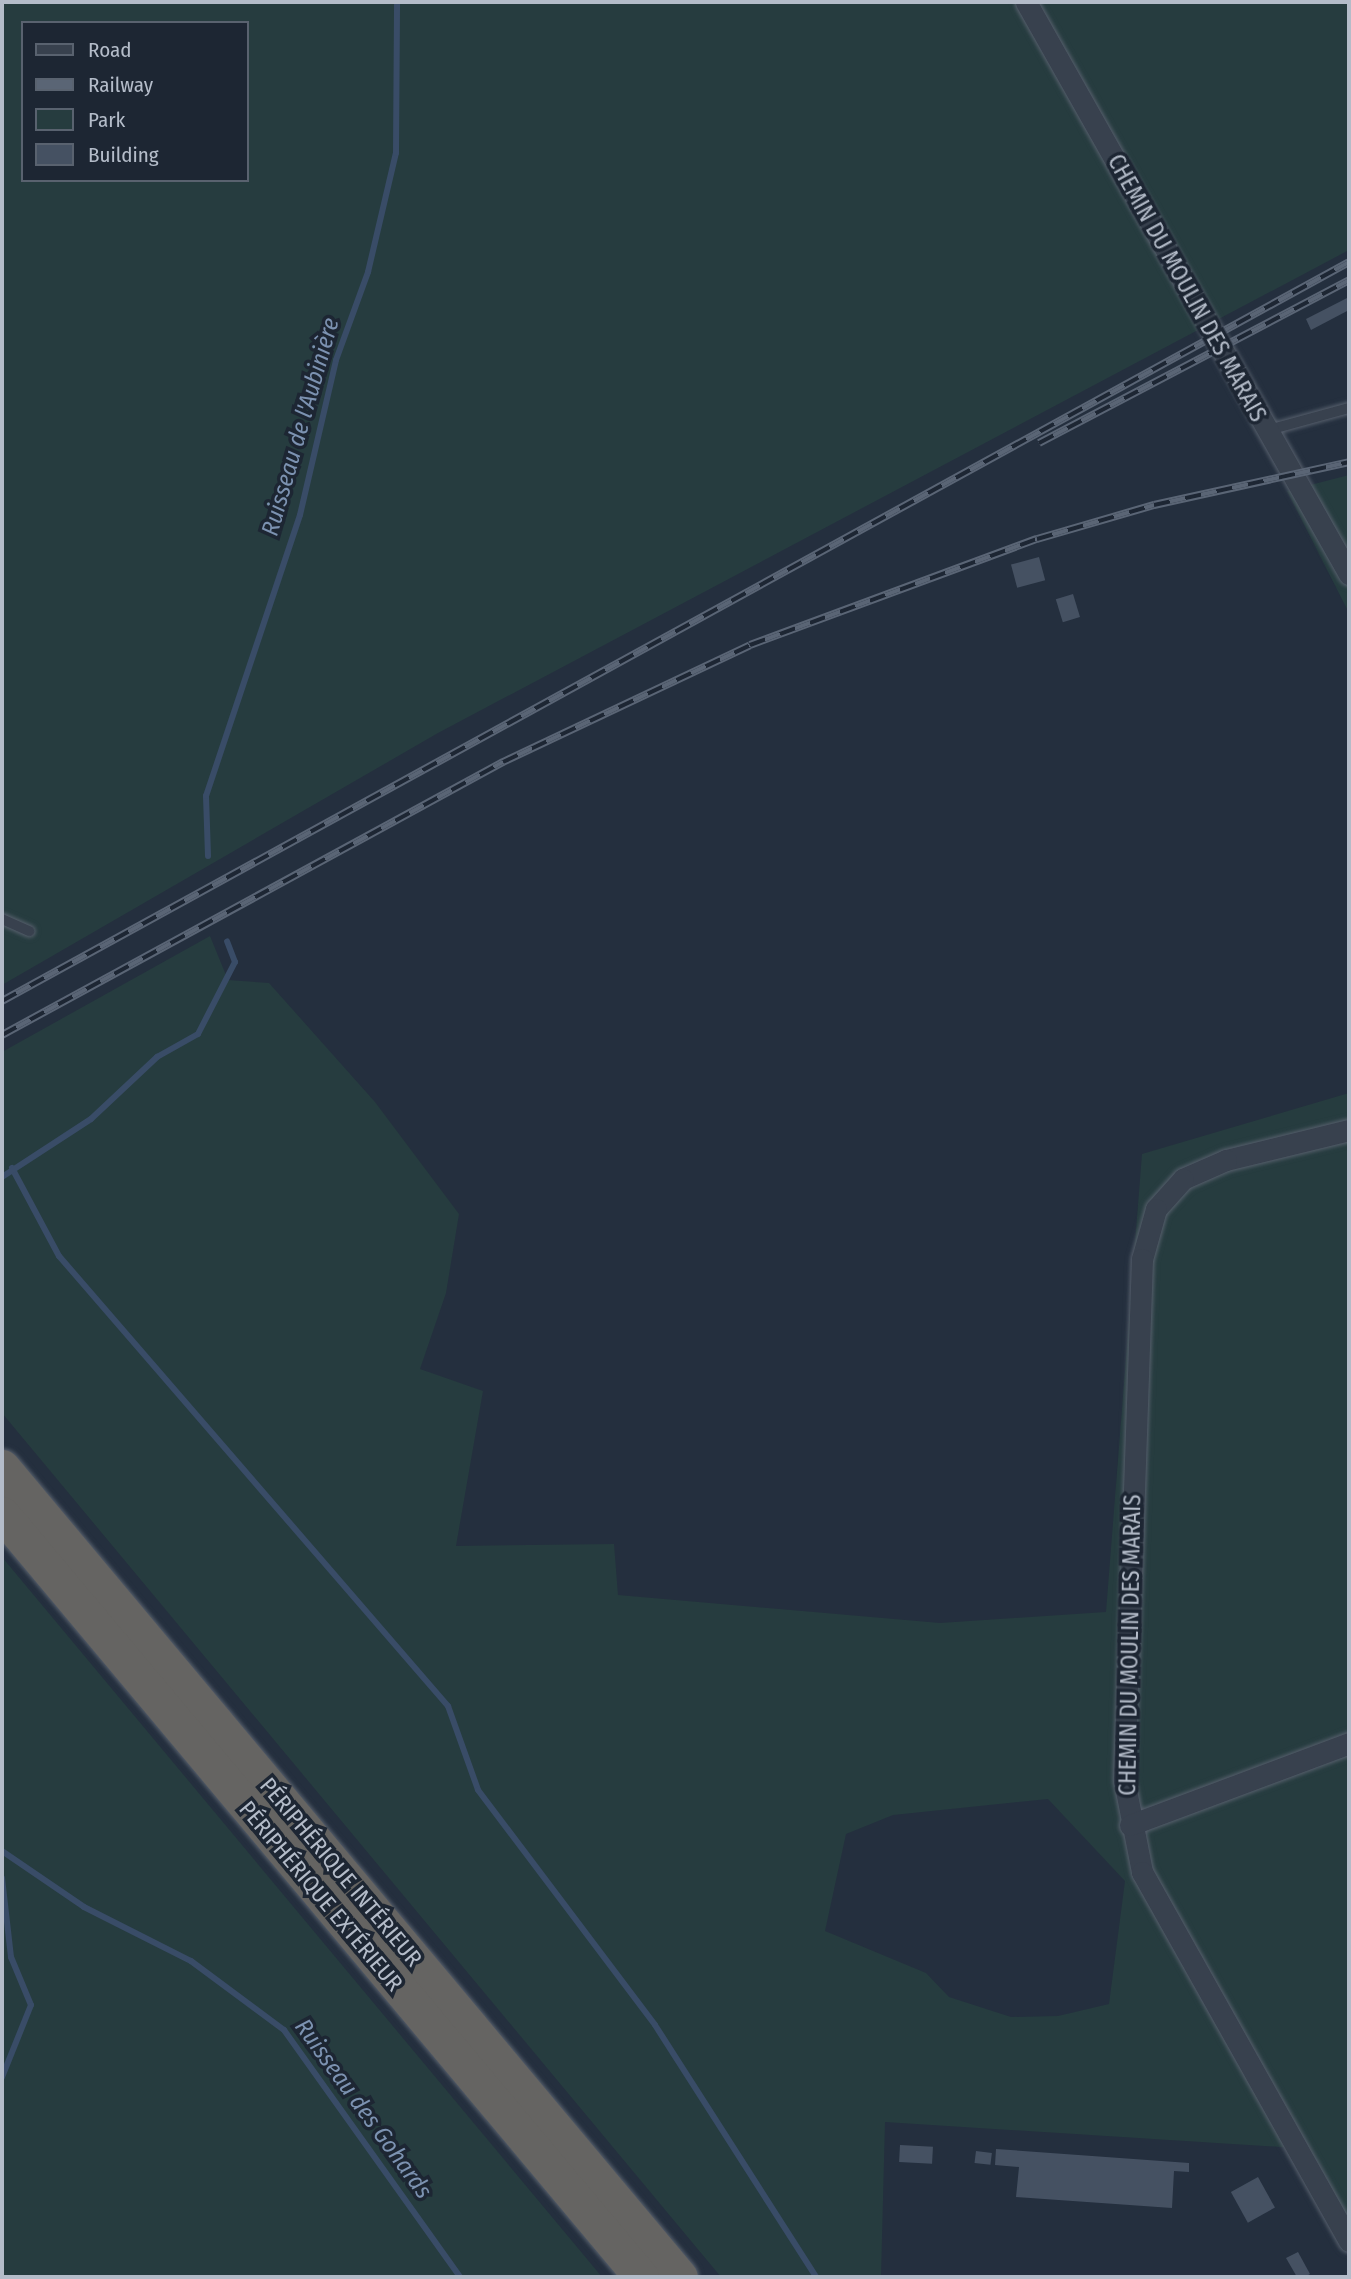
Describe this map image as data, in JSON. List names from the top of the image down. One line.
{"streets":{"highway":["PÉRIPHÉRIQUE INTÉRIEUR","PÉRIPHÉRIQUE EXTÉRIEUR"],"street":["CHEMIN DU MOULIN DES MARAIS"]},"water":["Ruisseau de l'Aubinière","Ruisseau des Gohards"],"legend":["Road","Railway","Park","Building"]}
